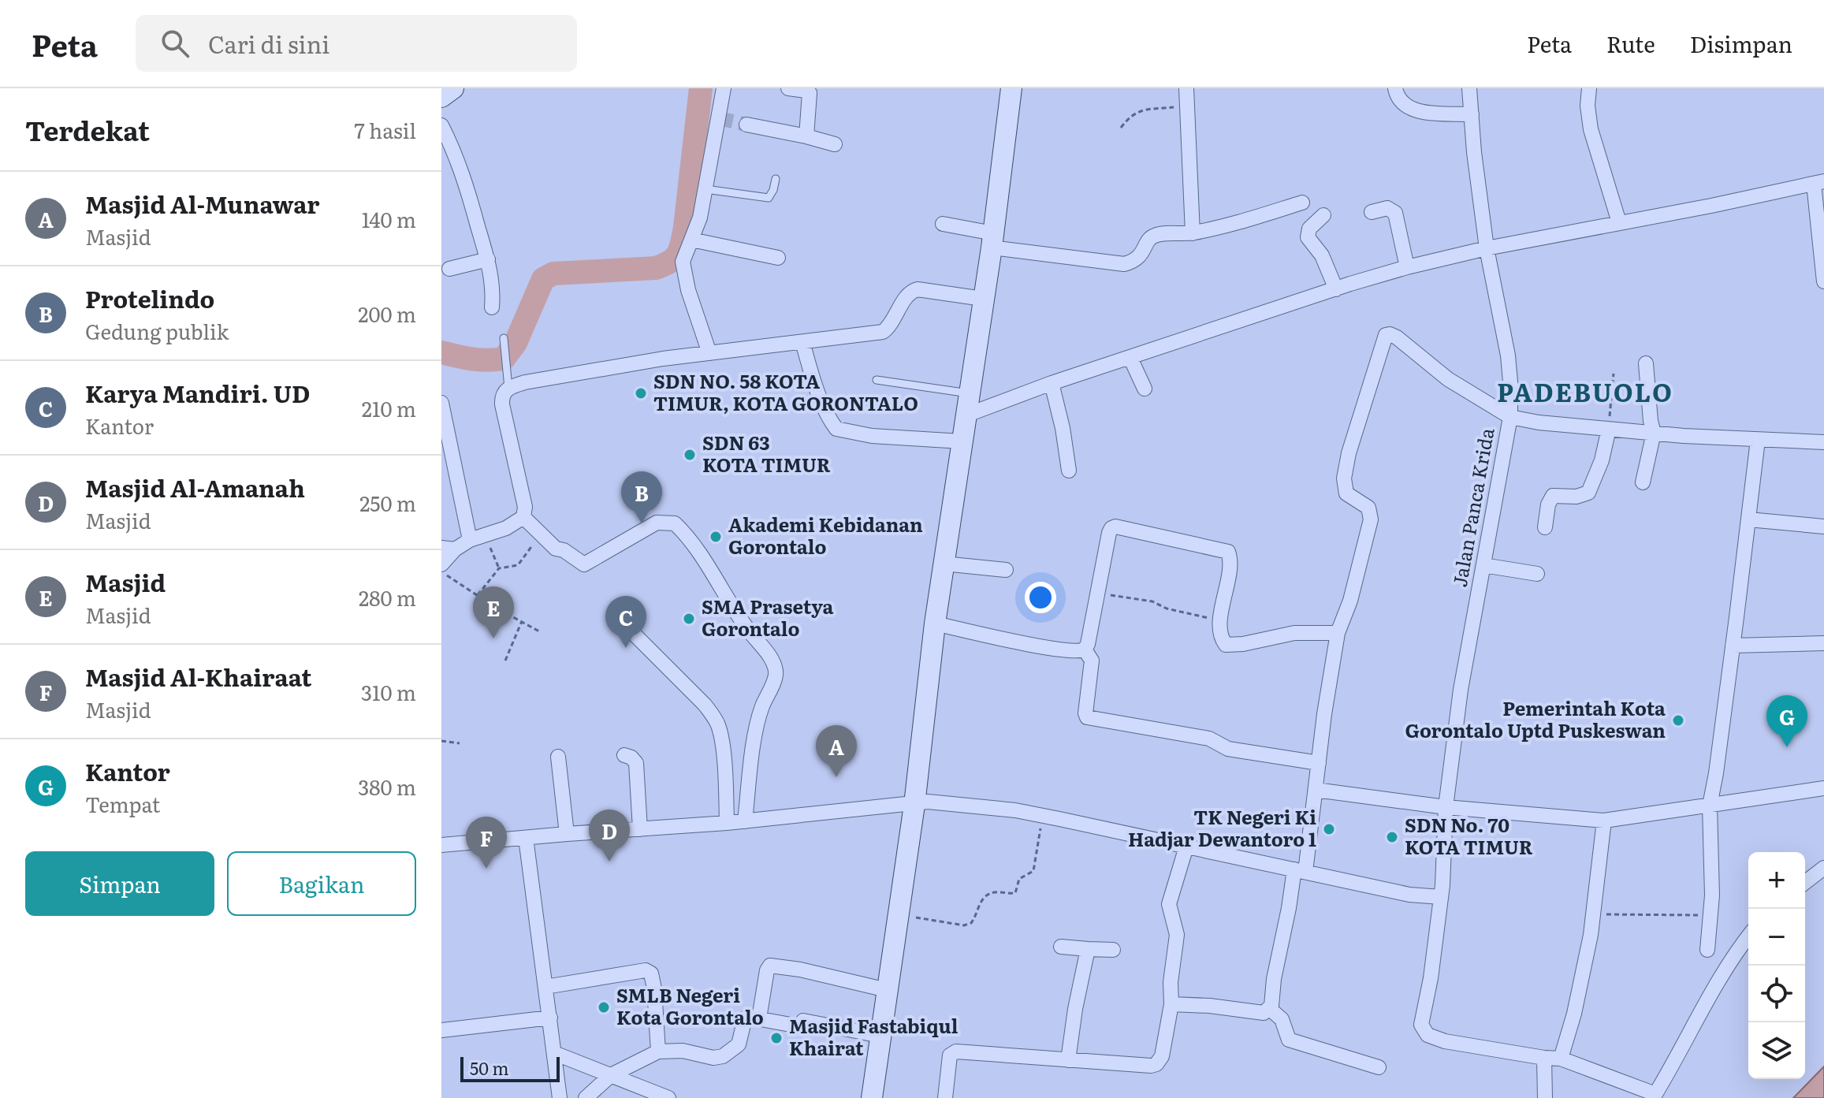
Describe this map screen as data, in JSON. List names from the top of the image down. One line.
{"streets":{"street":["Jalan Panca Krida"]},"districts":["PADEBUOLO"],"places":["SDN NO. 58 KOTA TIMUR, KOTA GORONTALO","SDN 63 KOTA TIMUR","Akademi Kebidanan Gorontalo","SMA Prasetya Gorontalo","Pemerintah Kota Gorontalo Uptd Puskeswan","TK Negeri Ki Hadjar Dewantoro 1","SDN No. 70 KOTA TIMUR","SMLB Negeri Kota Gorontalo","Masjid Fastabiqul Khairat"],"scale_bar":"50 m","page":{"header":"Peta","search":"Cari di sini","nav":["Peta","Rute","Disimpan"],"heading":["Terdekat","7 hasil"],"list":[{"mark":"A","name":"Masjid Al-Munawar","note":"Masjid","value":"140 m"},{"mark":"B","name":"Protelindo","note":"Gedung publik","value":"200 m"},{"mark":"C","name":"Karya Mandiri. UD","note":"Kantor","value":"210 m"},{"mark":"D","name":"Masjid Al-Amanah","note":"Masjid","value":"250 m"},{"mark":"E","name":"Masjid","note":"Masjid","value":"280 m"},{"mark":"F","name":"Masjid Al-Khairaat","note":"Masjid","value":"310 m"},{"mark":"G","name":"Kantor","note":"Tempat","value":"380 m"}],"pins":["B","E","C","G","A","D","F"],"buttons":["Simpan","Bagikan"],"map_buttons":["+","−"],"scale":"50 m"}}
